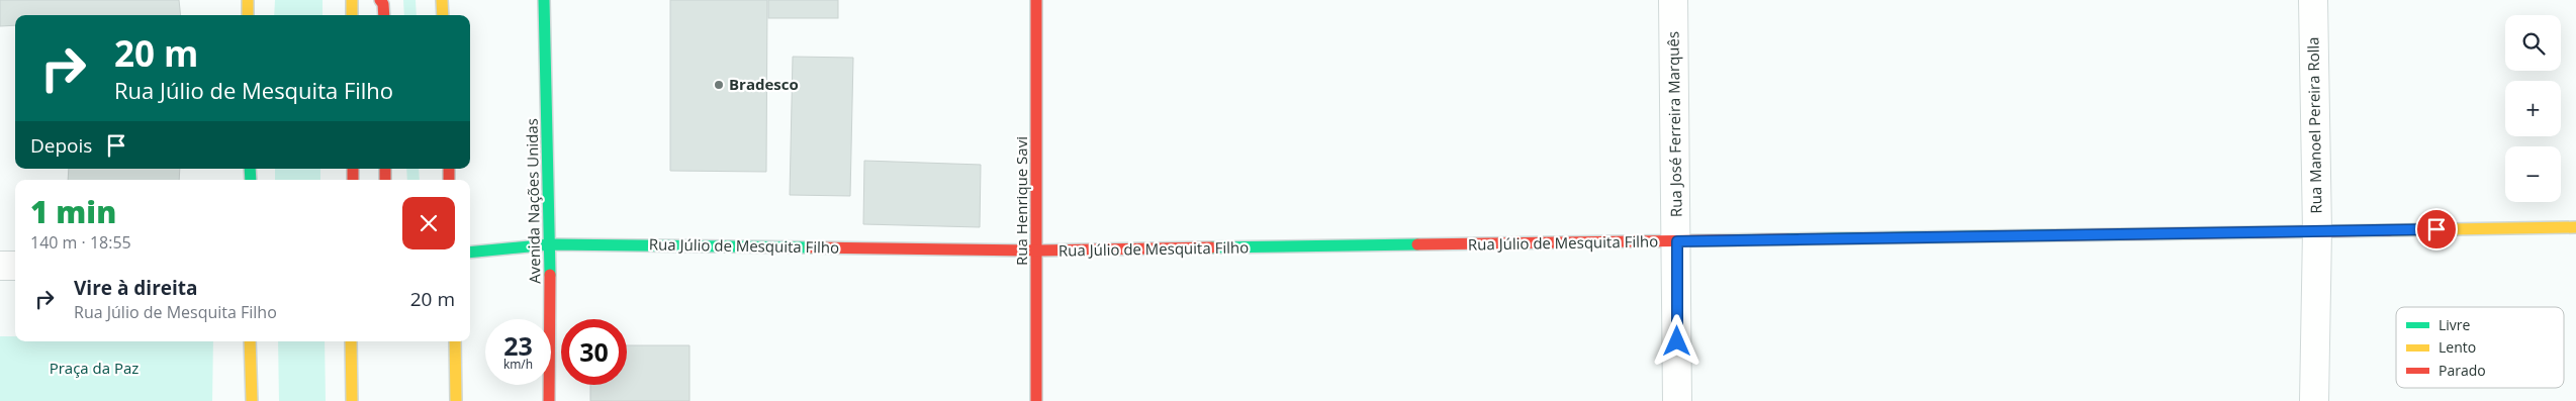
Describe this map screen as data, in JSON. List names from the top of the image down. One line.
{"streets":{"street":["Rua José Ferreira Marquês","Rua Manoel Pereira Rolla","Avenida Nações Unidas","Rua Henrique Savi","Rua Júlio de Mesquita Filho"]},"crossings":[["Rua José Ferreira Marquês","Rua Júlio de Mesquita Filho"],["Rua Manoel Pereira Rolla","Rua Júlio de Mesquita Filho"],["Avenida Nações Unidas","Rua Júlio de Mesquita Filho"],["Rua Henrique Savi","Rua Júlio de Mesquita Filho"]],"parks":["Praça da Paz"],"places":["Bradesco"],"legend":["Livre","Lento","Parado"],"page":{"map_buttons":["+","−"],"turn":["20 m","Rua Júlio de Mesquita Filho"],"then":"Depois","heading":["1 min","140 m · 18:55"],"list":[{"name":"Vire à direita","note":"Rua Júlio de Mesquita Filho","value":"20 m"}],"speed":"23 km/h","limit":"30"}}
